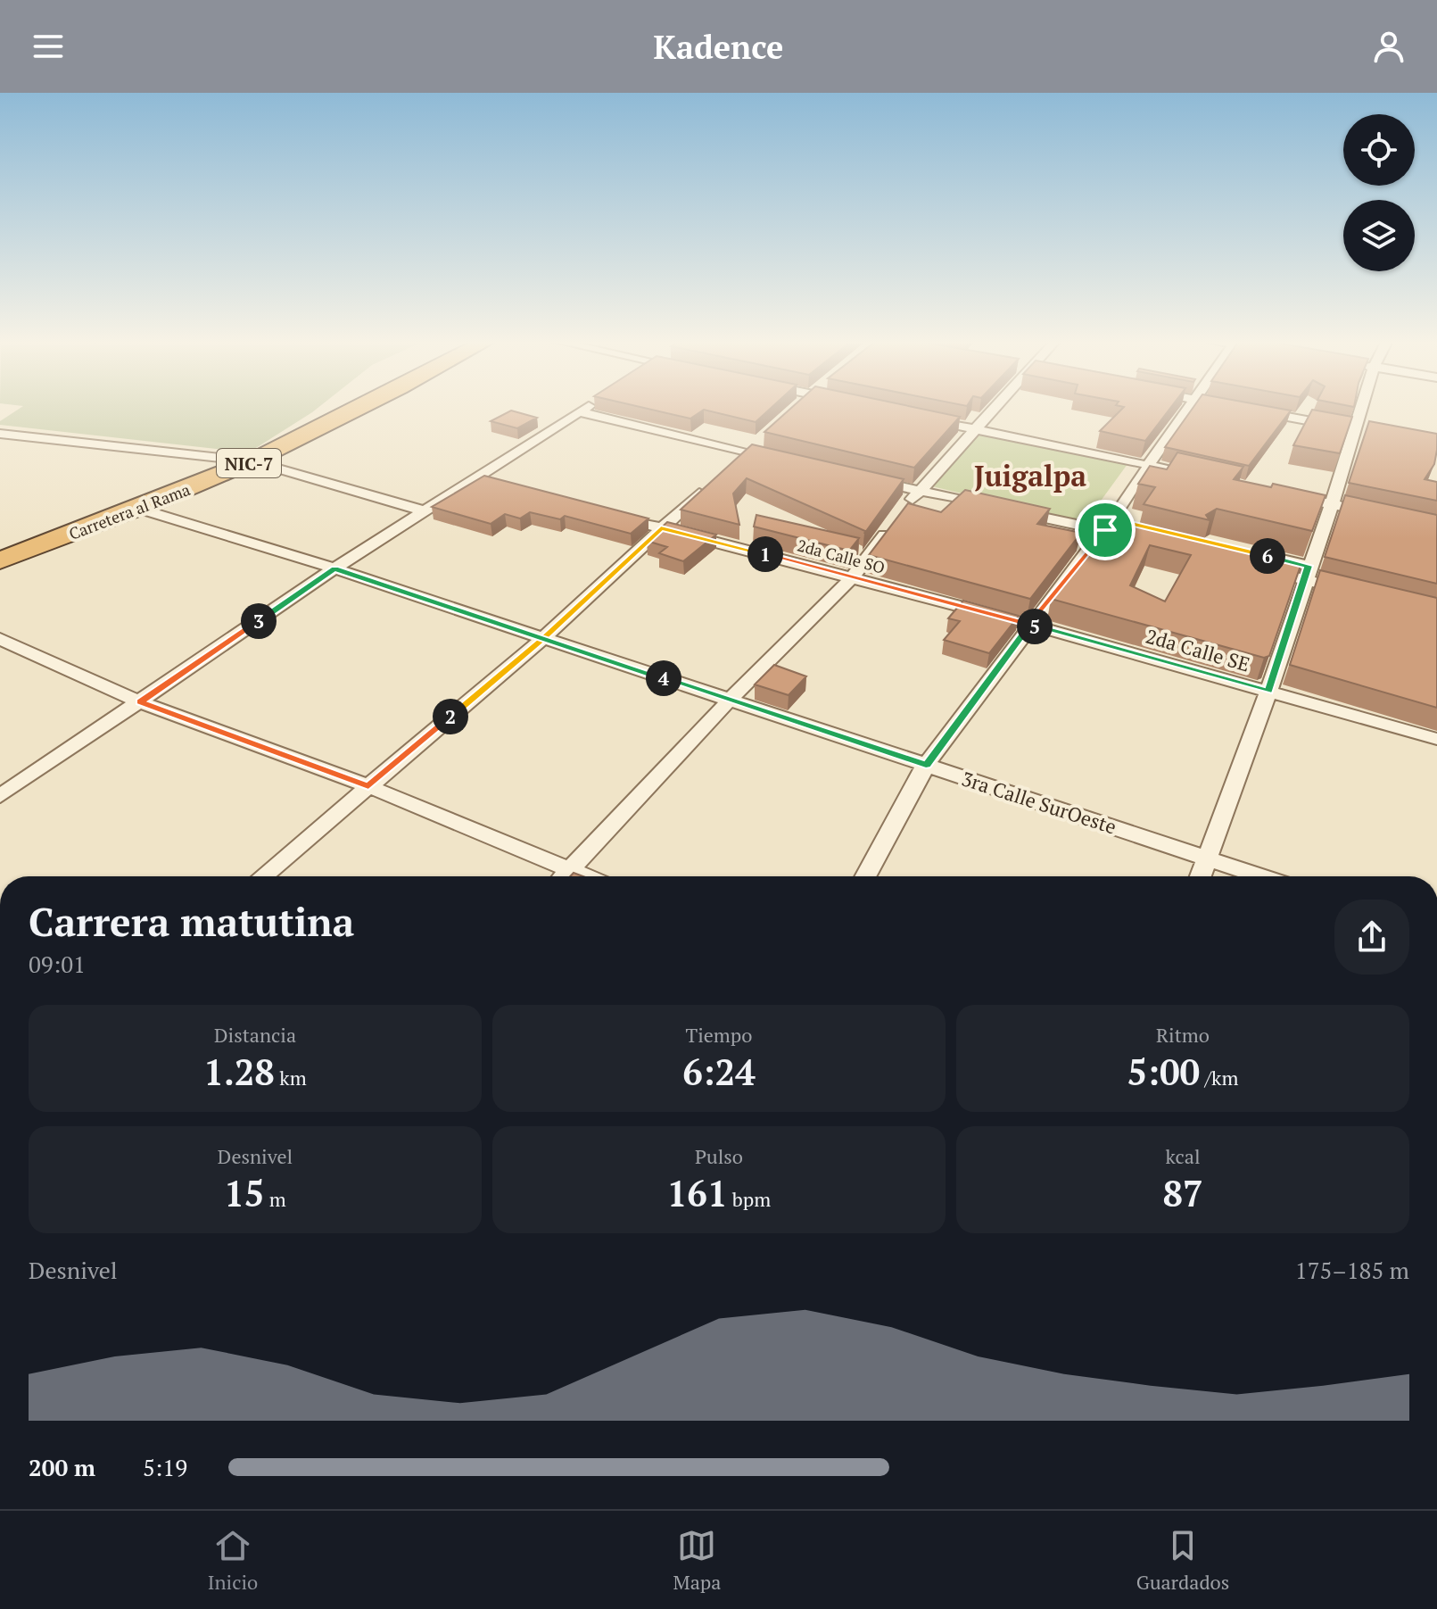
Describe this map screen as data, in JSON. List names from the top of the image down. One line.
{"streets":{"highway":["NIC-7","Carretera al Rama"],"street":["2da Calle SO","2da Calle SE","3ra Calle SurOeste"]},"crossings":[["Carretera al Rama","3ra Calle SurOeste"],["2da Calle SO","2da Calle SE"]],"districts":["Juigalpa"],"page":{"header":"Kadence","pins":["1","6","3","5","4","2"],"heading":["Carrera matutina","09:01"],"stats":[["Distancia","1.28 km"],["Tiempo","6:24"],["Ritmo","5:00 /km"],["Desnivel","15 m"],["Pulso","161 bpm"],["kcal","87"]],"chart":["Desnivel","175–185 m"],"list":[{"name":"200 m","note":"5:19"}],"tabs":["Inicio","Mapa","Guardados"]}}
